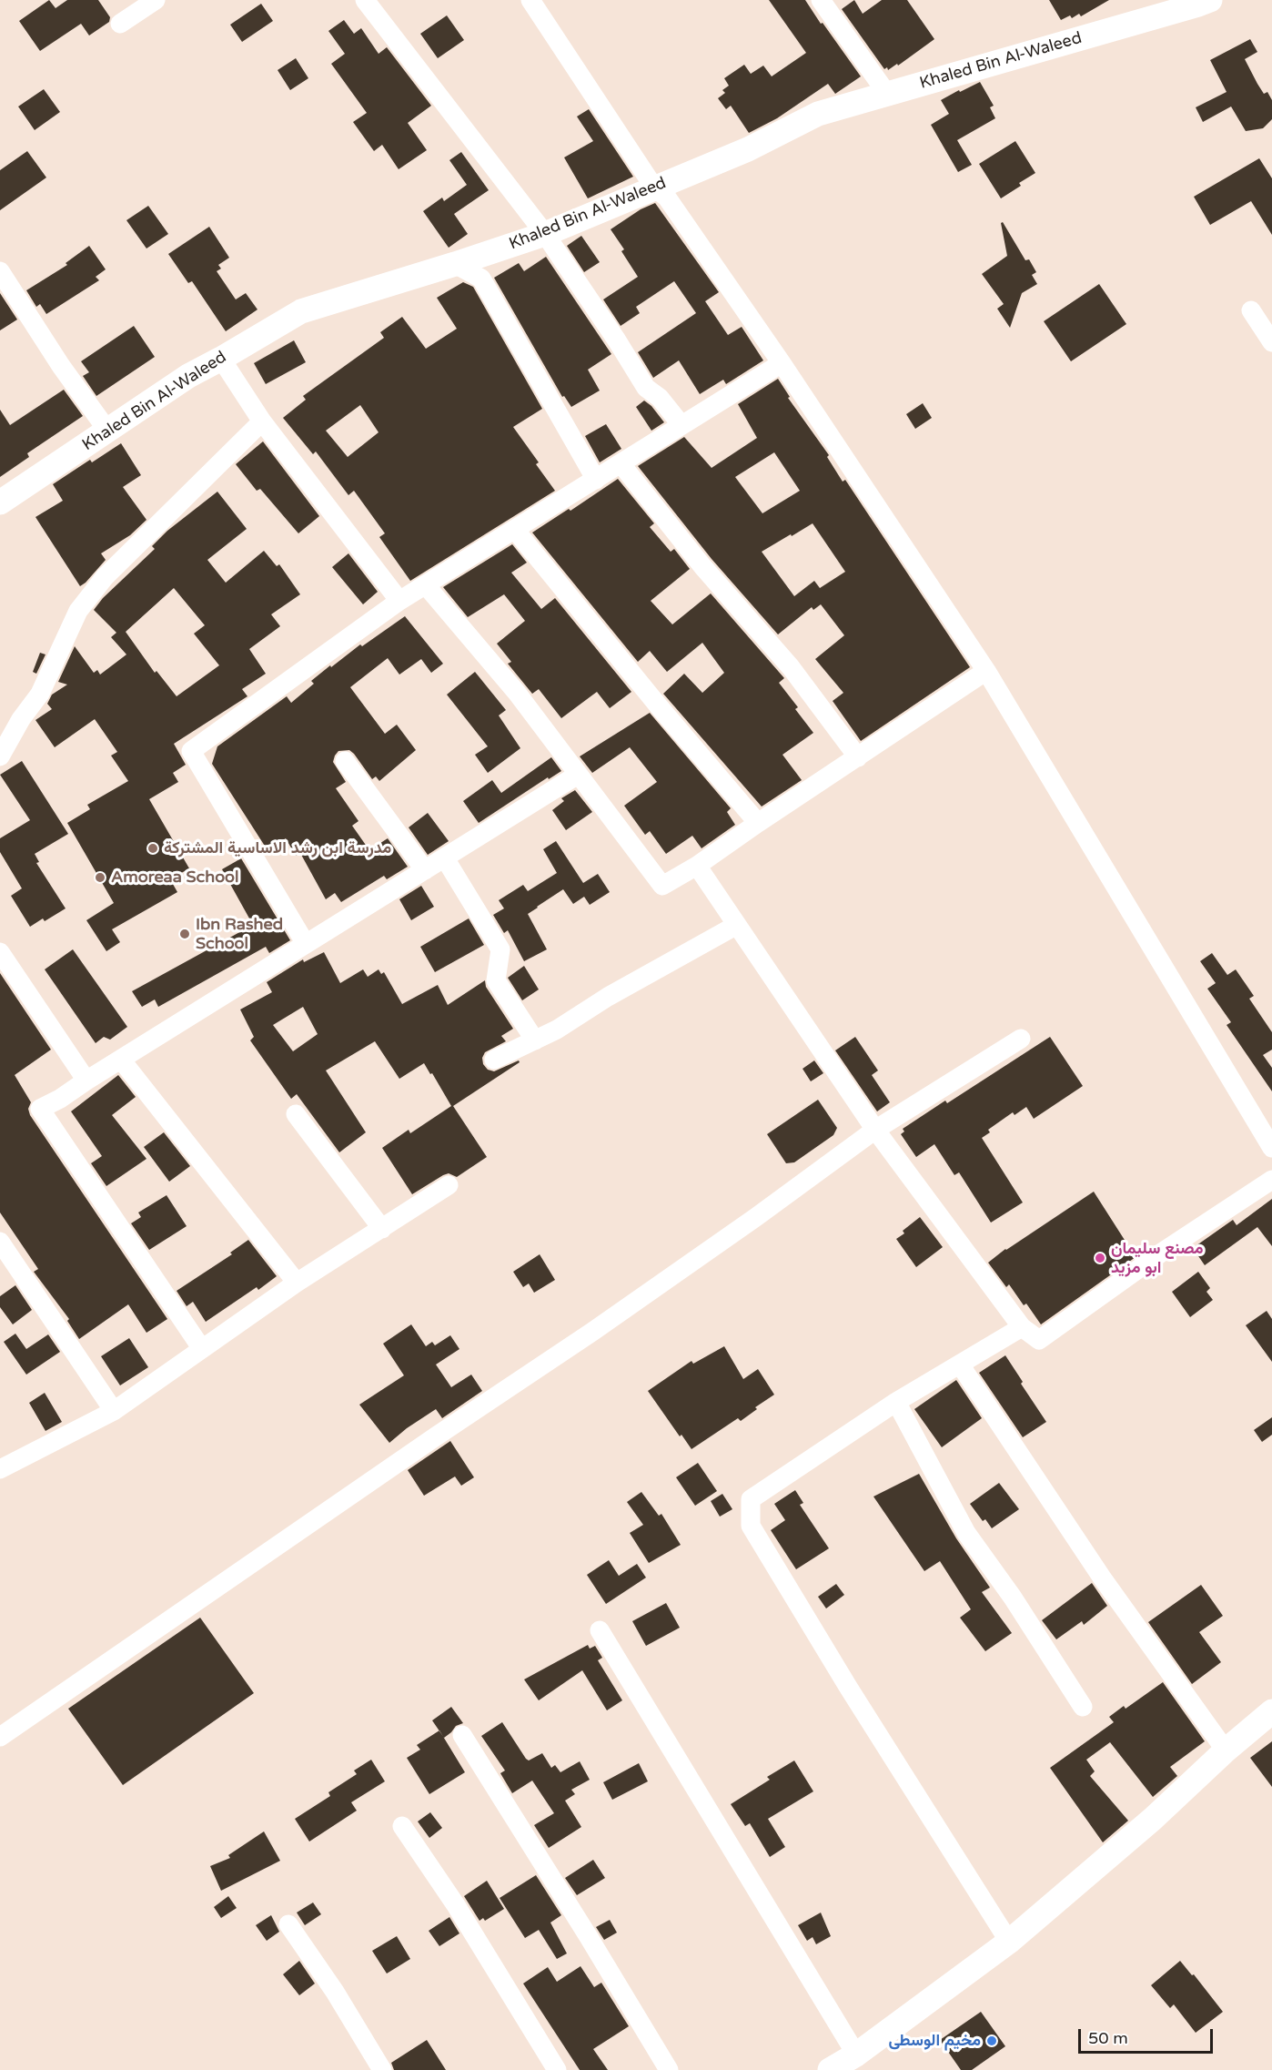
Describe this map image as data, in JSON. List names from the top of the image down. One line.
{"streets":{"street":["Khaled Bin Al-Waleed"]},"places":["مدرسة ابن رشد الاساسية المشتركة","Amoreaa School","Ibn Rashed School","مصنع سليمان ابو مزيد","مخيم الوسطى"],"scale_bar":"50 m"}
